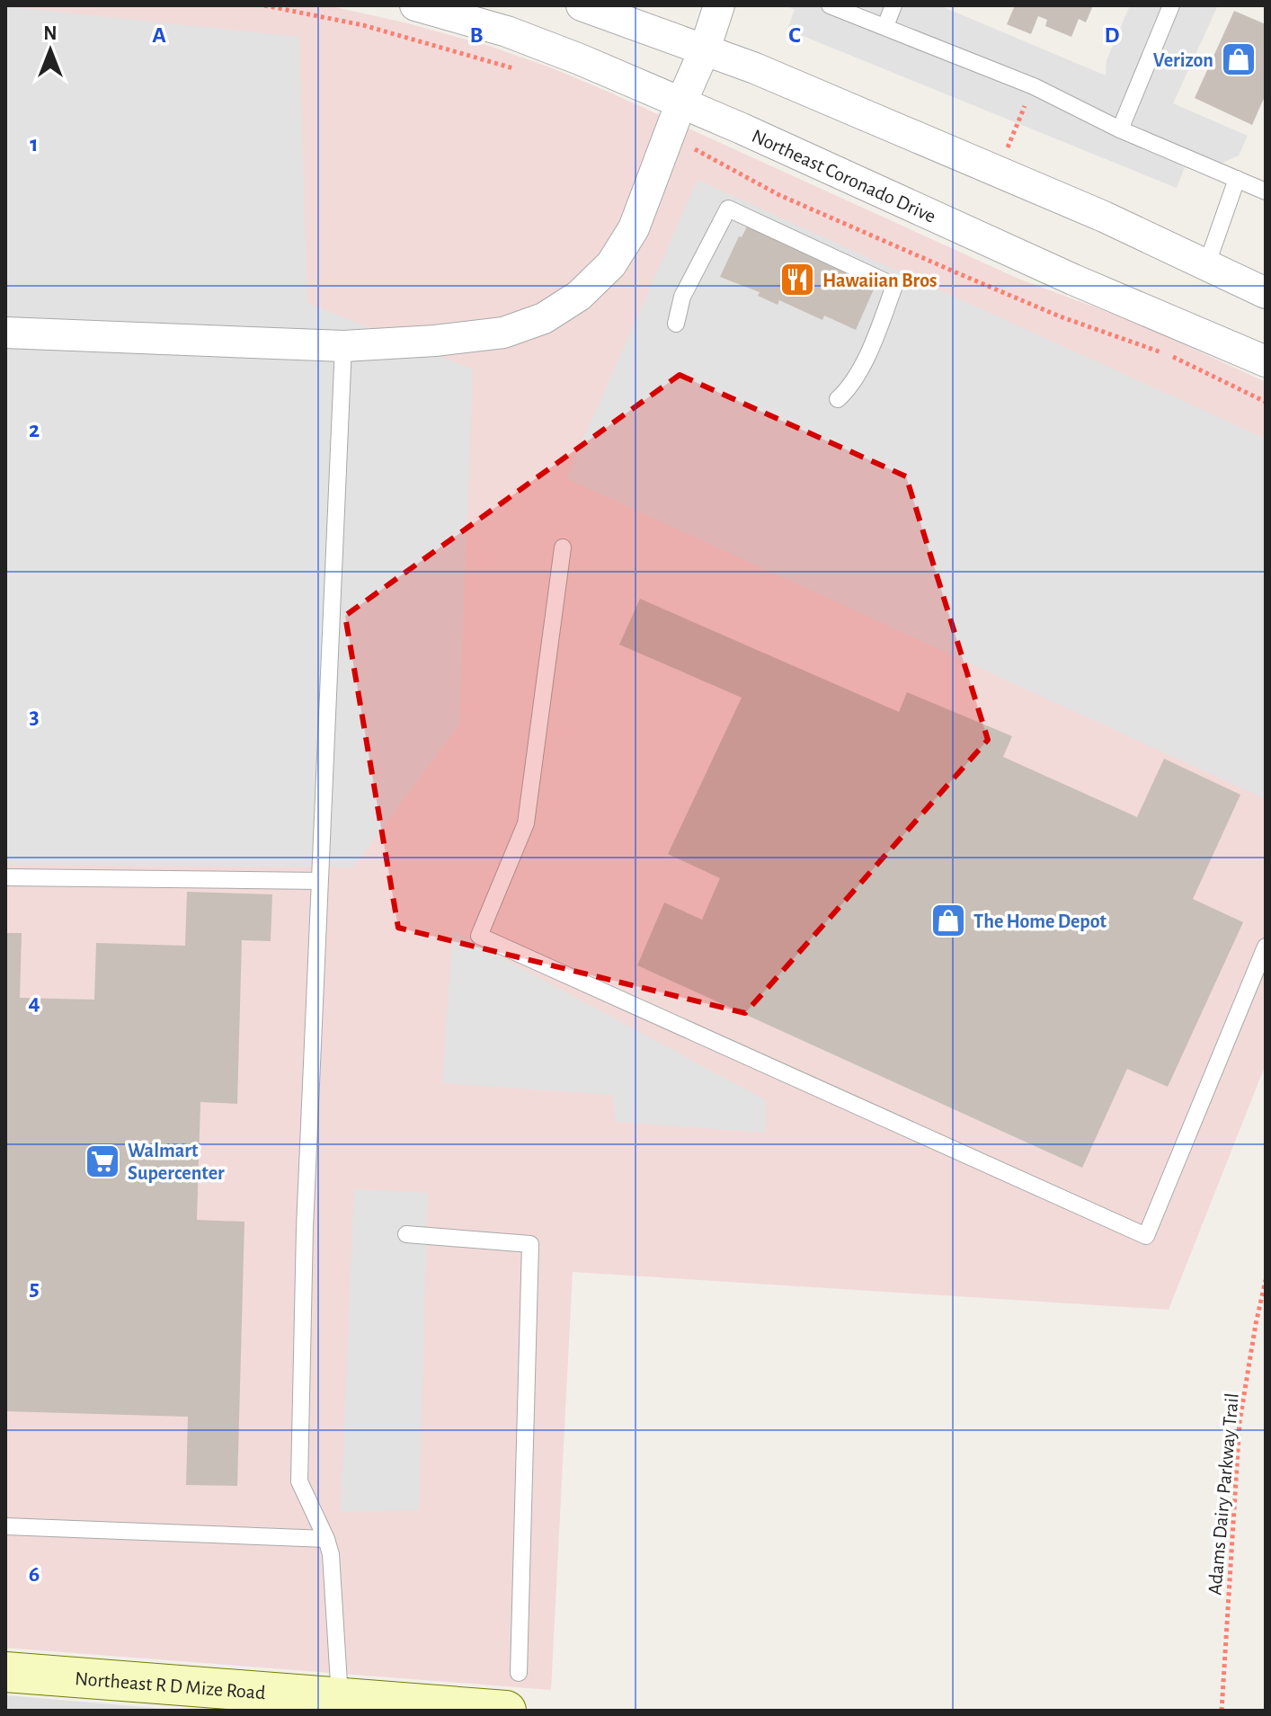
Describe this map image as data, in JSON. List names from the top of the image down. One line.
{"streets":{"street":["Northeast Coronado Drive","Northeast R D Mize Road"],"path":["Adams Dairy Parkway Trail"]},"places":{"shop":["Verizon","The Home Depot"],"restaurant":["Hawaiian Bros"],"supermarket":["Walmart Supercenter"]},"north":"top","grid":{"columns":["A","B","C","D"],"rows":["1","2","3","4","5","6"]}}
